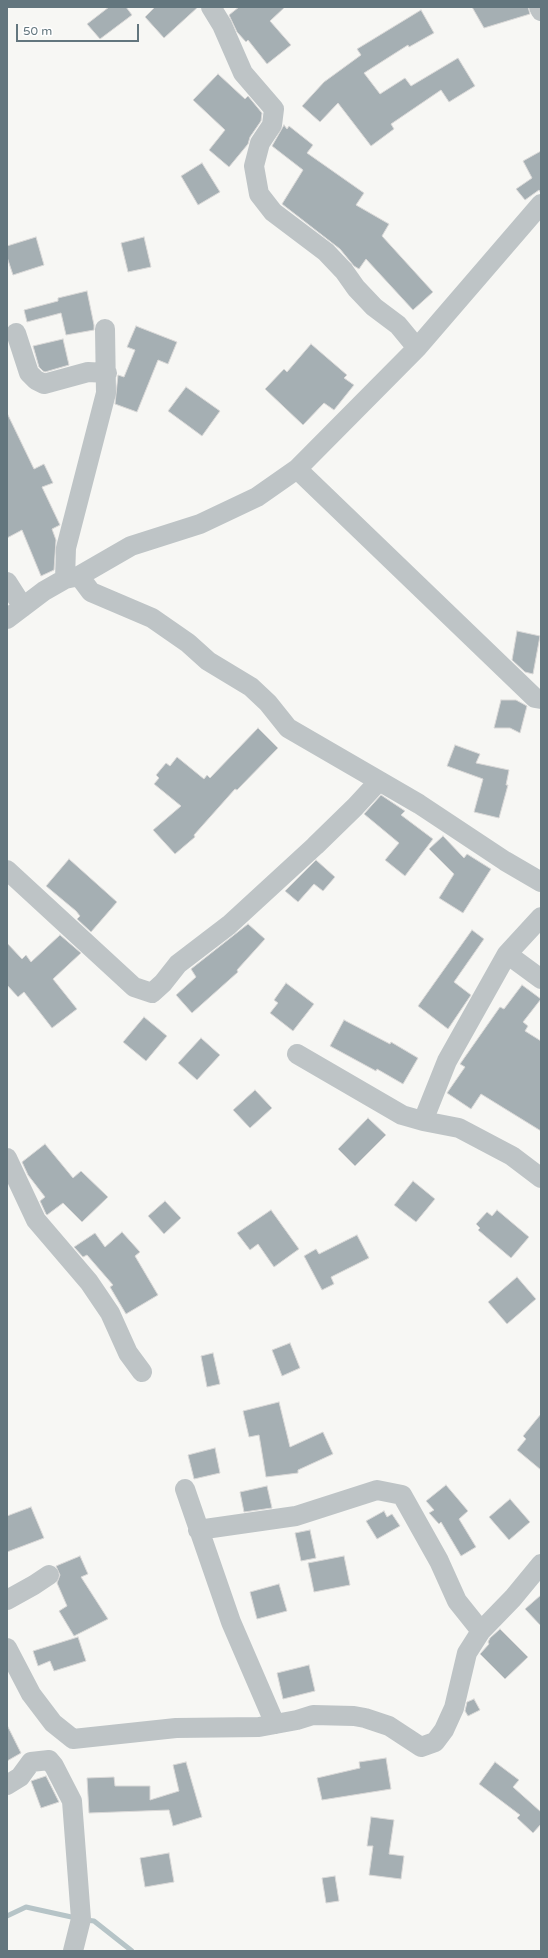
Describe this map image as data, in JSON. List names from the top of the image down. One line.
{"scale_bar":"50 m"}
